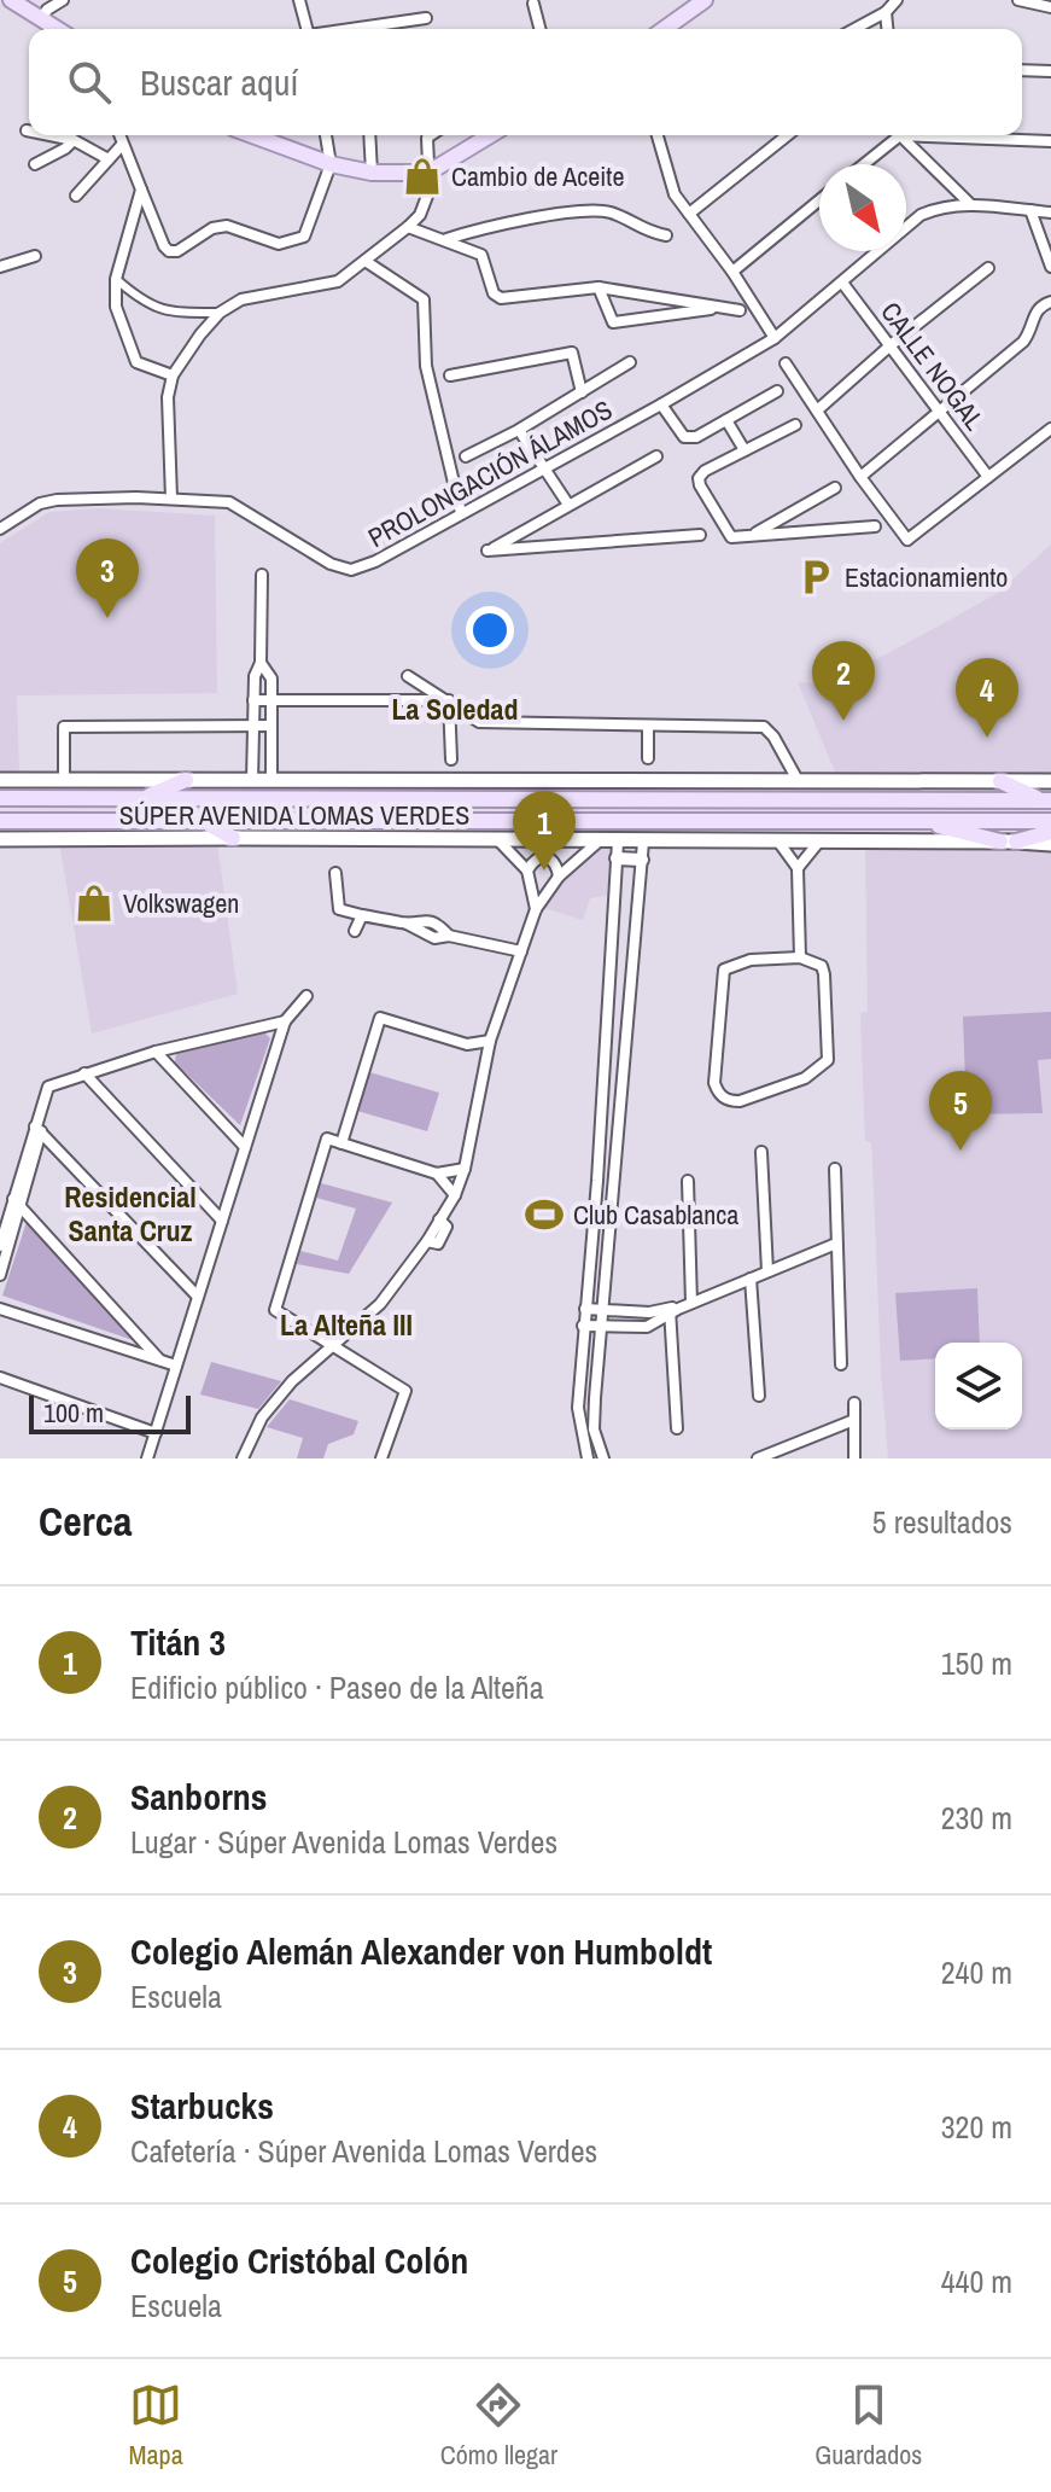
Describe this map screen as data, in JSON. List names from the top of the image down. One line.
{"streets":{"main road":["SÚPER AVENIDA LOMAS VERDES"],"street":["CALLE NOGAL","PROLONGACIÓN ÁLAMOS"]},"crossings":[["CALLE NOGAL","PROLONGACIÓN ÁLAMOS"]],"districts":["La Soledad","Residencial Santa Cruz","La Alteña III"],"places":{"shop":["Cambio de Aceite","Volkswagen"],"parking":["Estacionamiento"],"sports":["Club Casablanca"]},"scale_bar":"100 m","north":"bottom right","page":{"search":"Buscar aquí","pins":["3","2","4","1","5"],"scale":"100 m","heading":["Cerca","5 resultados"],"list":[{"mark":"1","name":"Titán 3","note":"Edificio público · Paseo de la Alteña","value":"150 m"},{"mark":"2","name":"Sanborns","note":"Lugar · Súper Avenida Lomas Verdes","value":"230 m"},{"mark":"3","name":"Colegio Alemán Alexander von Humboldt","note":"Escuela","value":"240 m"},{"mark":"4","name":"Starbucks","note":"Cafetería · Súper Avenida Lomas Verdes","value":"320 m"},{"mark":"5","name":"Colegio Cristóbal Colón","note":"Escuela","value":"440 m"}],"nav":["Mapa","Cómo llegar","Guardados"]}}
